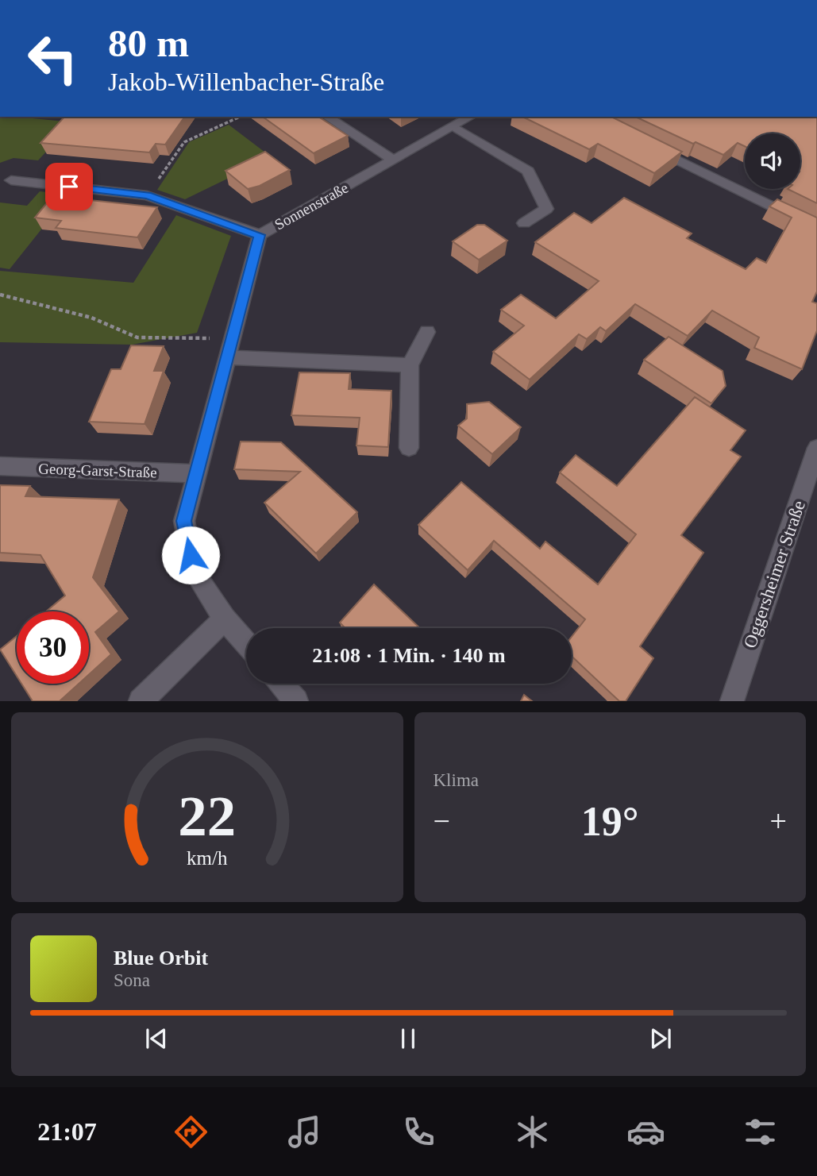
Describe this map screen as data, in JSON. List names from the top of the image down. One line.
{"streets":{"street":["Sonnenstraße","Georg-Garst-Straße","Oggersheimer Straße"]},"crossings":[["Sonnenstraße","Georg-Garst-Straße"]],"page":{"turn":["80 m","Jakob-Willenbacher-Straße"],"limit":"30","trip":"21:08 · 1 Min. · 140 m","tile":"Klima","heat":["−","19°","+"],"song":["Blue Orbit","Sona"],"tabs":"21:07","gauge":["22","km/h"]}}
